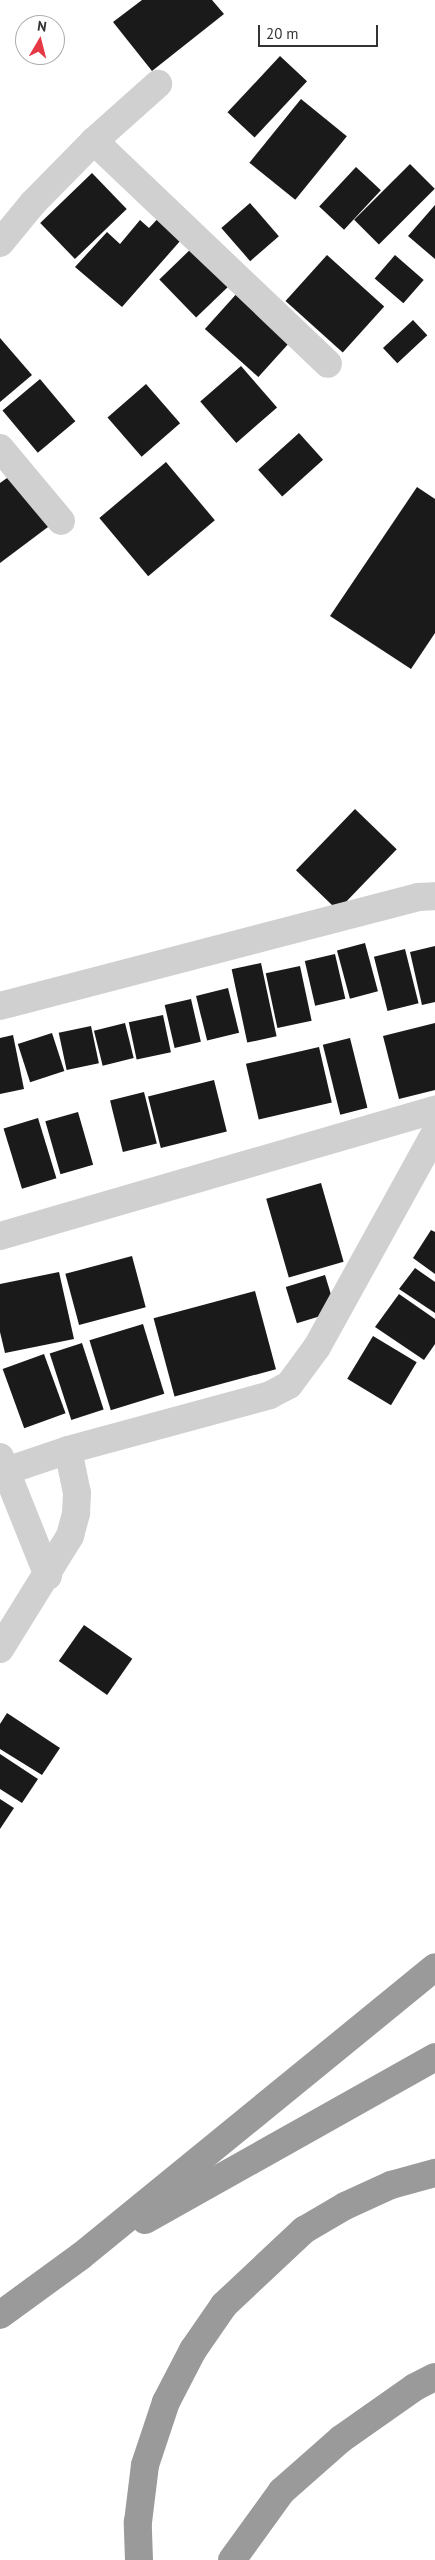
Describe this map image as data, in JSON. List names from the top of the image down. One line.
{"scale_bar":"20 m","north":"top"}
